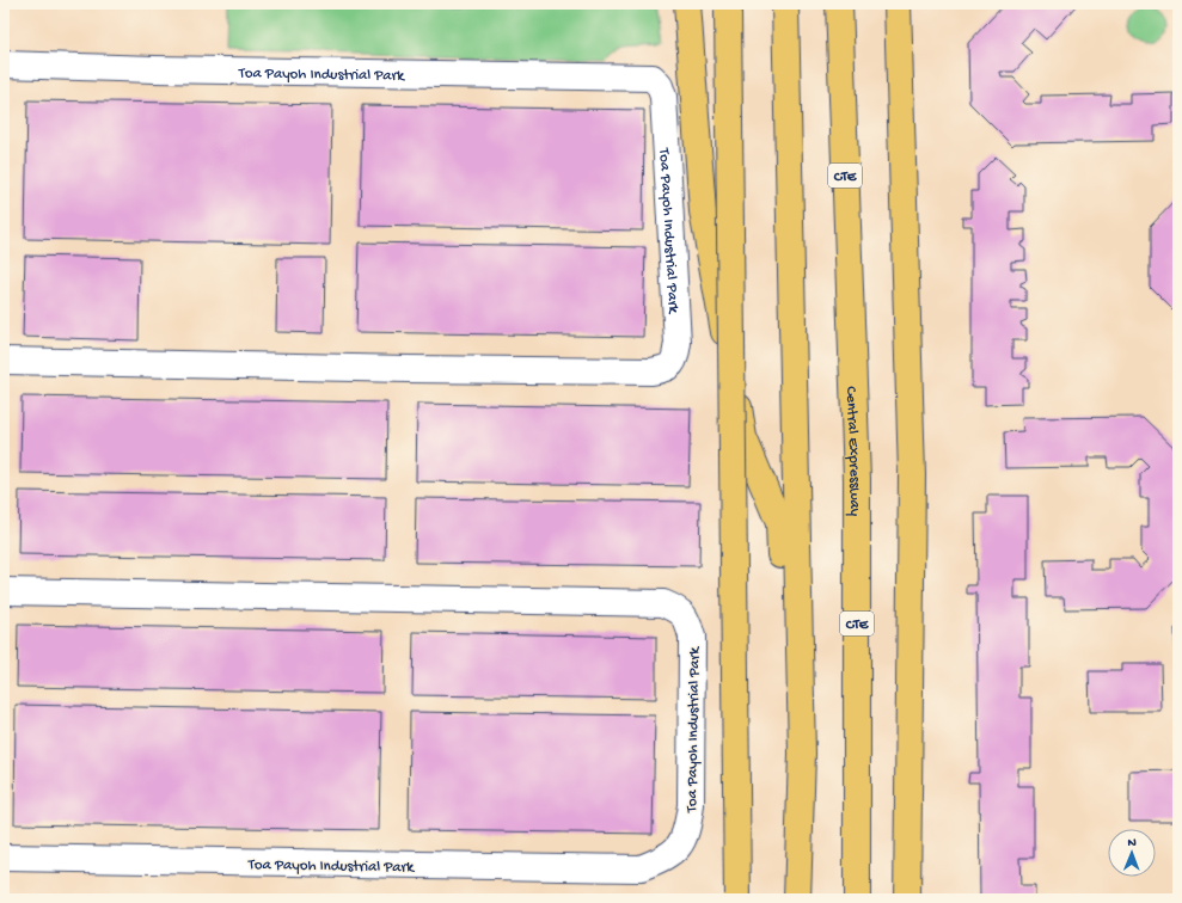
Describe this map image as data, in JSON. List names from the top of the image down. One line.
{"streets":{"highway":["CTE","Central Expressway"],"lane":["Toa Payoh Industrial Park"]},"north":"top"}
